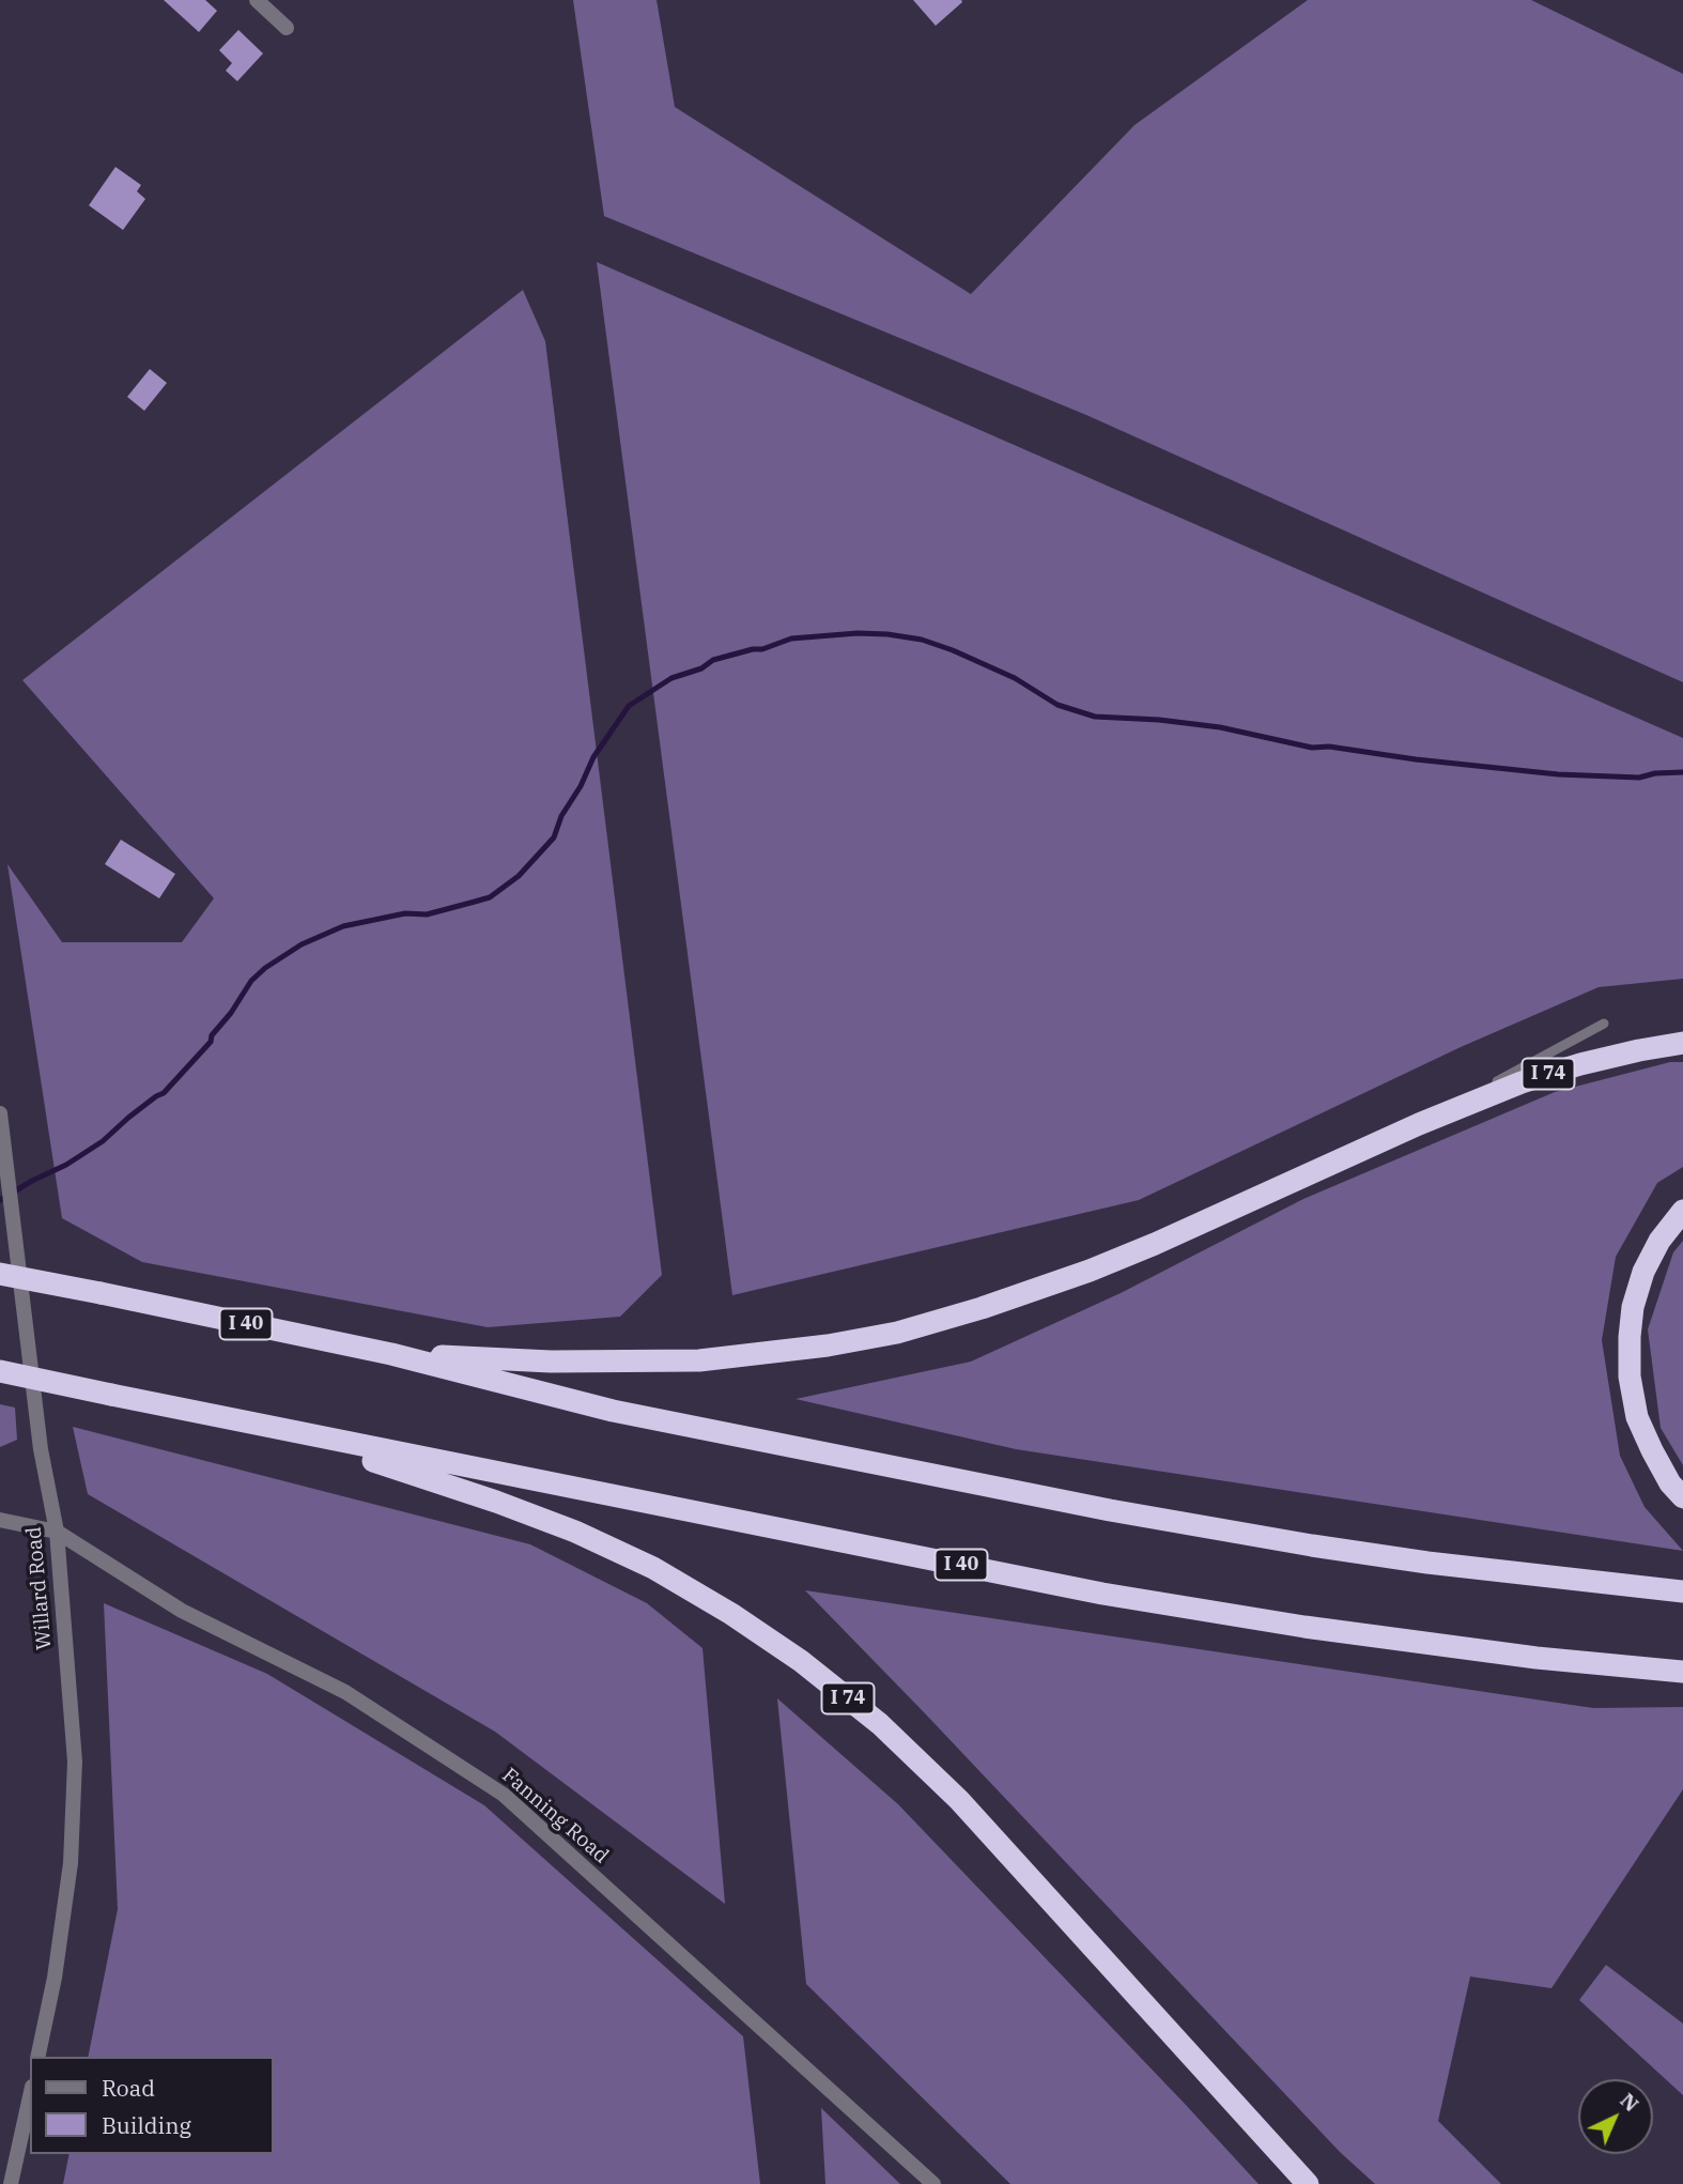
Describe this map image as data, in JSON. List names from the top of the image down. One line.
{"streets":{"highway":["I 74","I 40"],"street":["Willard Road","Fanning Road"]},"crossings":[["I 74","I 40"],["Willard Road","Fanning Road"]],"legend":["Road","Building"],"north":"top right"}
